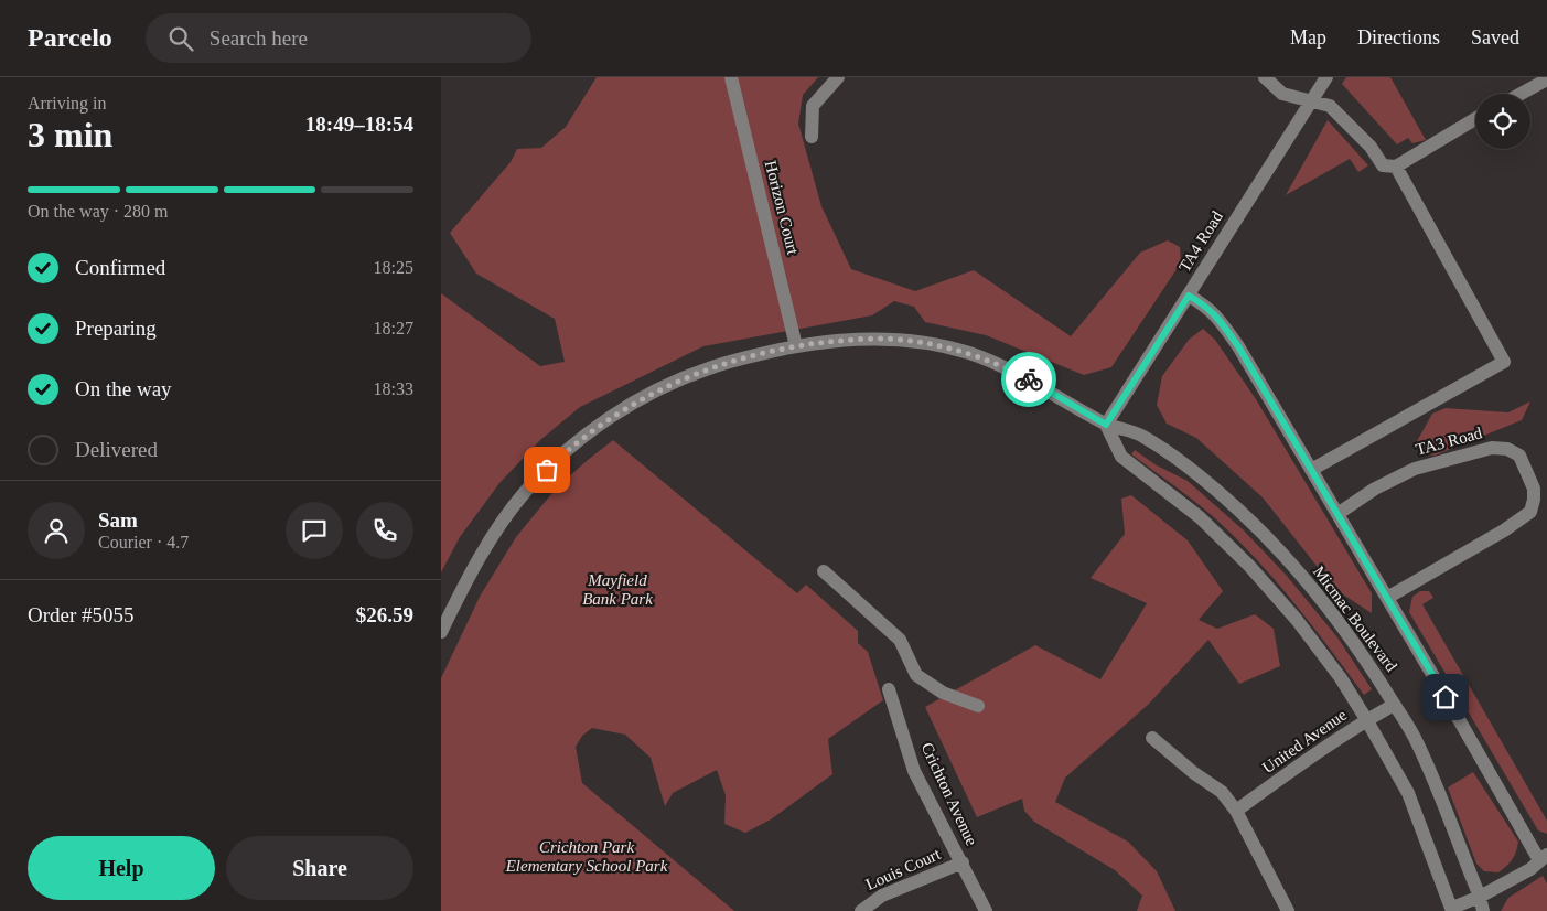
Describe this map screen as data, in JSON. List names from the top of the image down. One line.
{"streets":{"street":["Horizon Court","TA4 Road","TA3 Road","Micmac Boulevard","United Avenue","Crichton Avenue","Louis Court"]},"crossings":[["Horizon Court","Micmac Boulevard"],["TA4 Road","Micmac Boulevard"],["Micmac Boulevard","United Avenue"],["Crichton Avenue","Louis Court"]],"parks":["Mayfield Bank Park","Crichton Park Elementary School Park"],"page":{"header":"Parcelo","search":"Search here","nav":["Map","Directions","Saved"],"heading":["3 min","Arriving in","18:49–18:54"],"panel":["Sam","Courier · 4.7","Order #5055","$26.59"],"bar":"On the way · 280 m","list":[["Confirmed","18:25"],["Preparing","18:27"],["On the way","18:33"],"Delivered"],"buttons":["Help","Share"]}}
